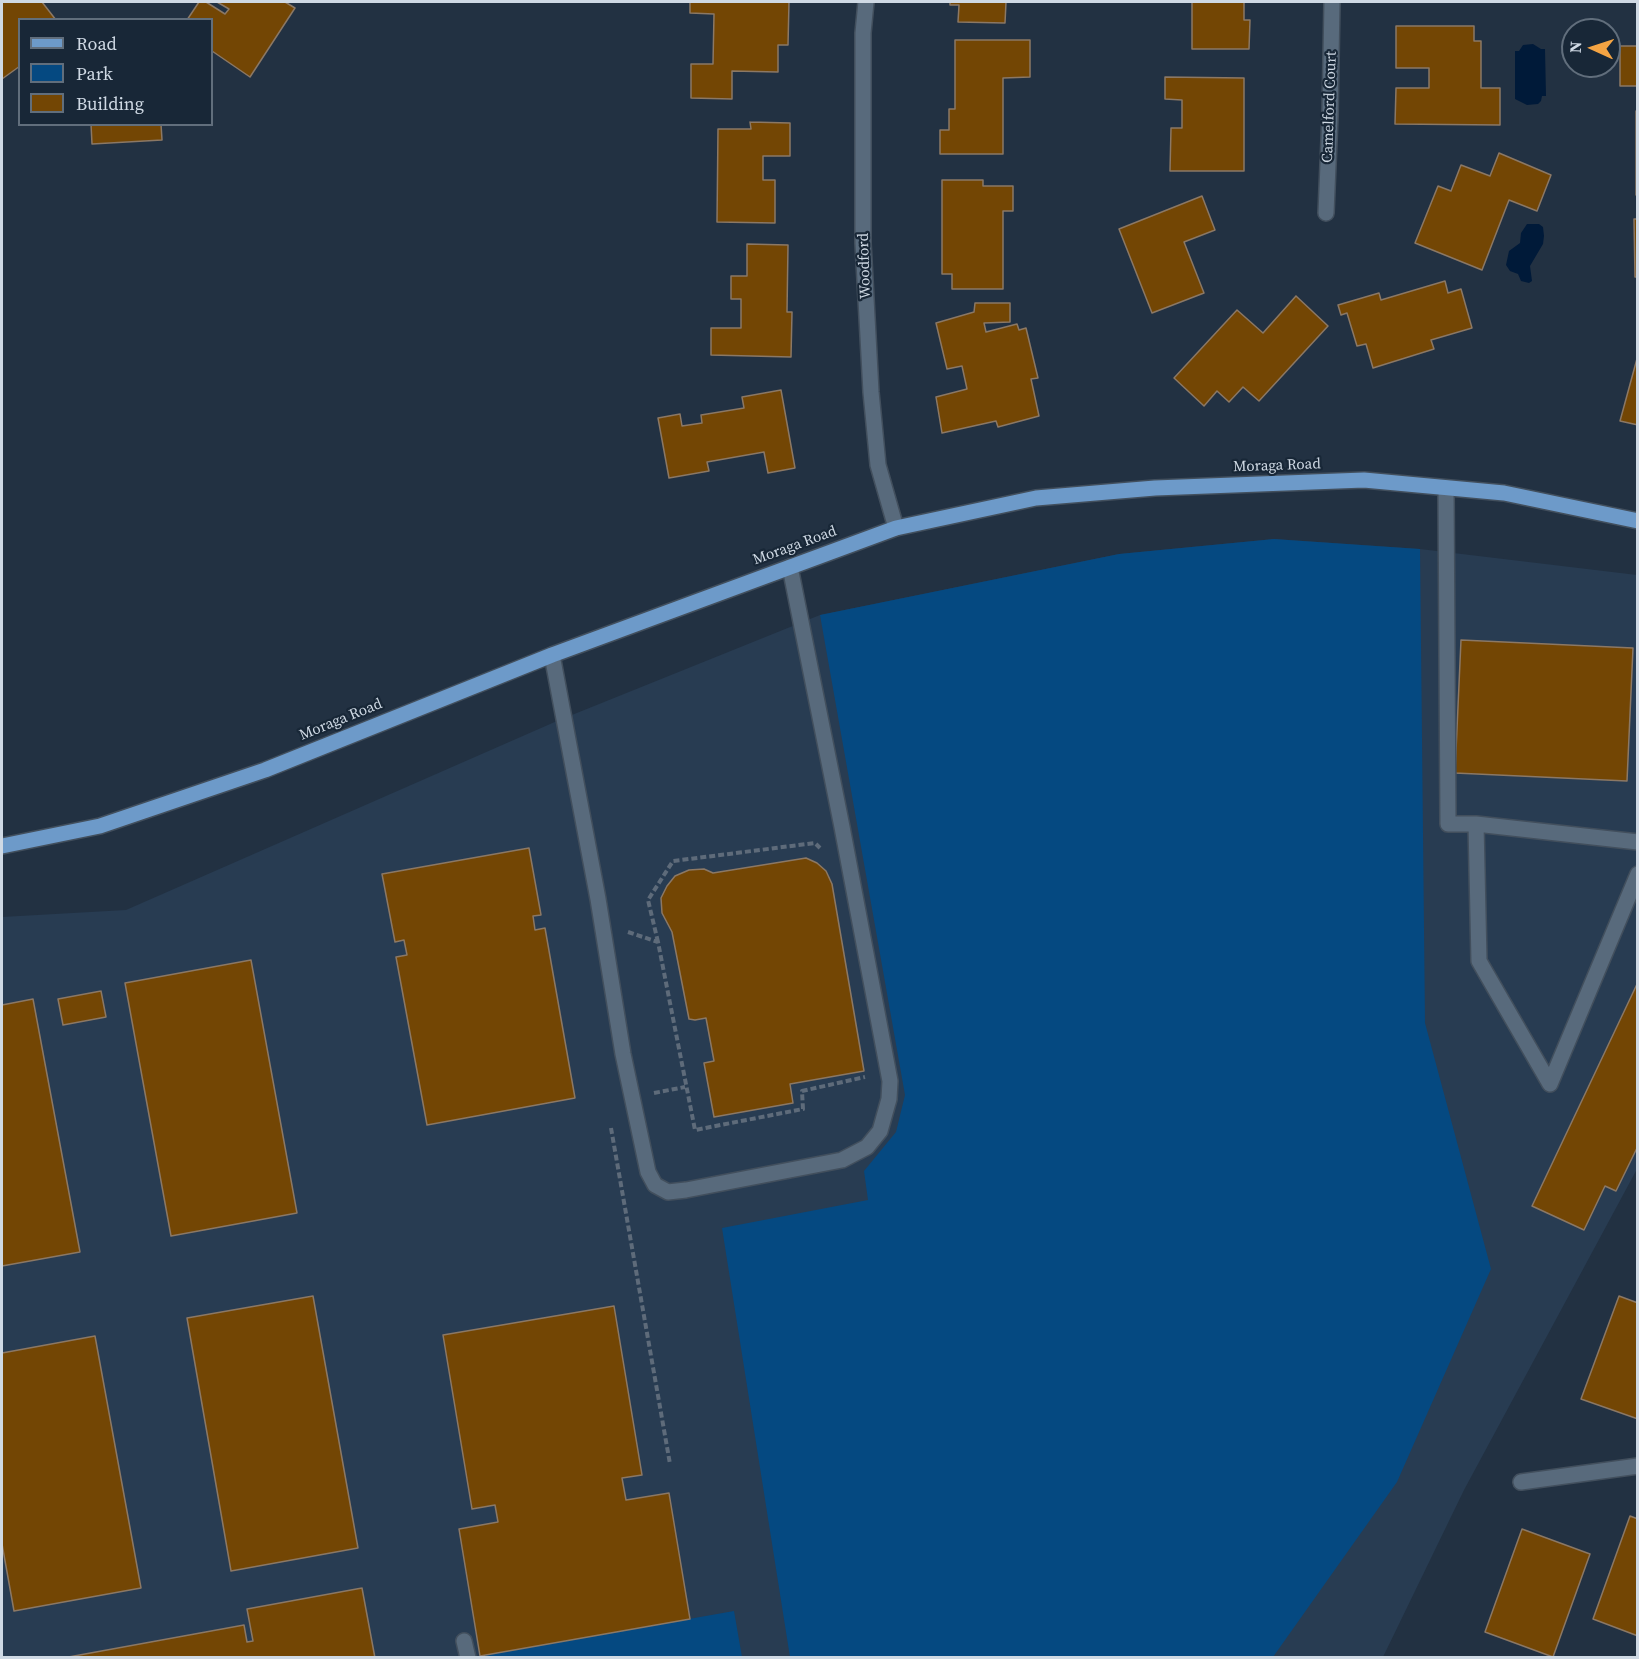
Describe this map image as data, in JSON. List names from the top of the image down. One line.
{"streets":{"main road":["Moraga Road"],"street":["Camelford Court","Woodford"]},"crossings":[["Woodford","Moraga Road"]],"legend":["Road","Park","Building"],"north":"left"}
